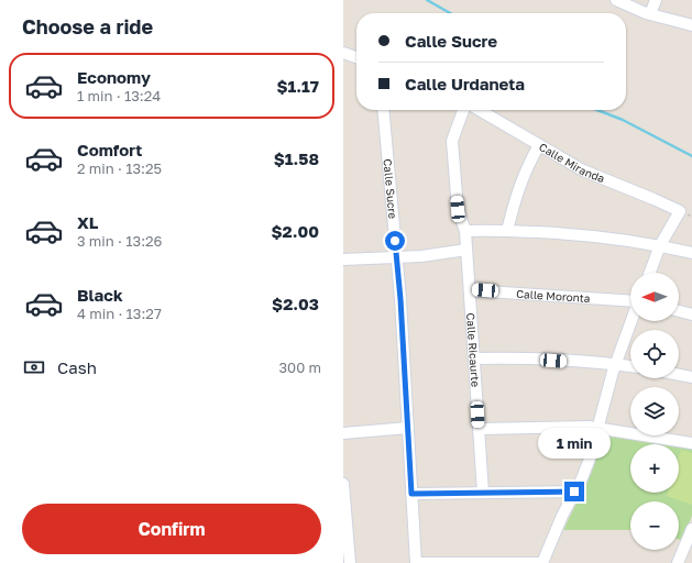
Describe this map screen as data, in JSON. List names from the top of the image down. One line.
{"streets":{"street":["Calle Miranda","Calle Sucre","Calle Moronta","Calle Ricaurte"]},"crossings":[["Calle Moronta","Calle Ricaurte"]],"north":"left","page":{"heading":"Choose a ride","banner":["Calle Sucre","Calle Urdaneta"],"list":[{"name":"Economy","note":"1 min · 13:24","value":"$1.17"},{"name":"Comfort","note":"2 min · 13:25","value":"$1.58"},{"name":"XL","note":"3 min · 13:26","value":"$2.00"},{"name":"Black","note":"4 min · 13:27","value":"$2.03"}],"map_buttons":["+","−"],"pay":["Cash","300 m"],"bubble":"1 min","buttons":"Confirm"}}
